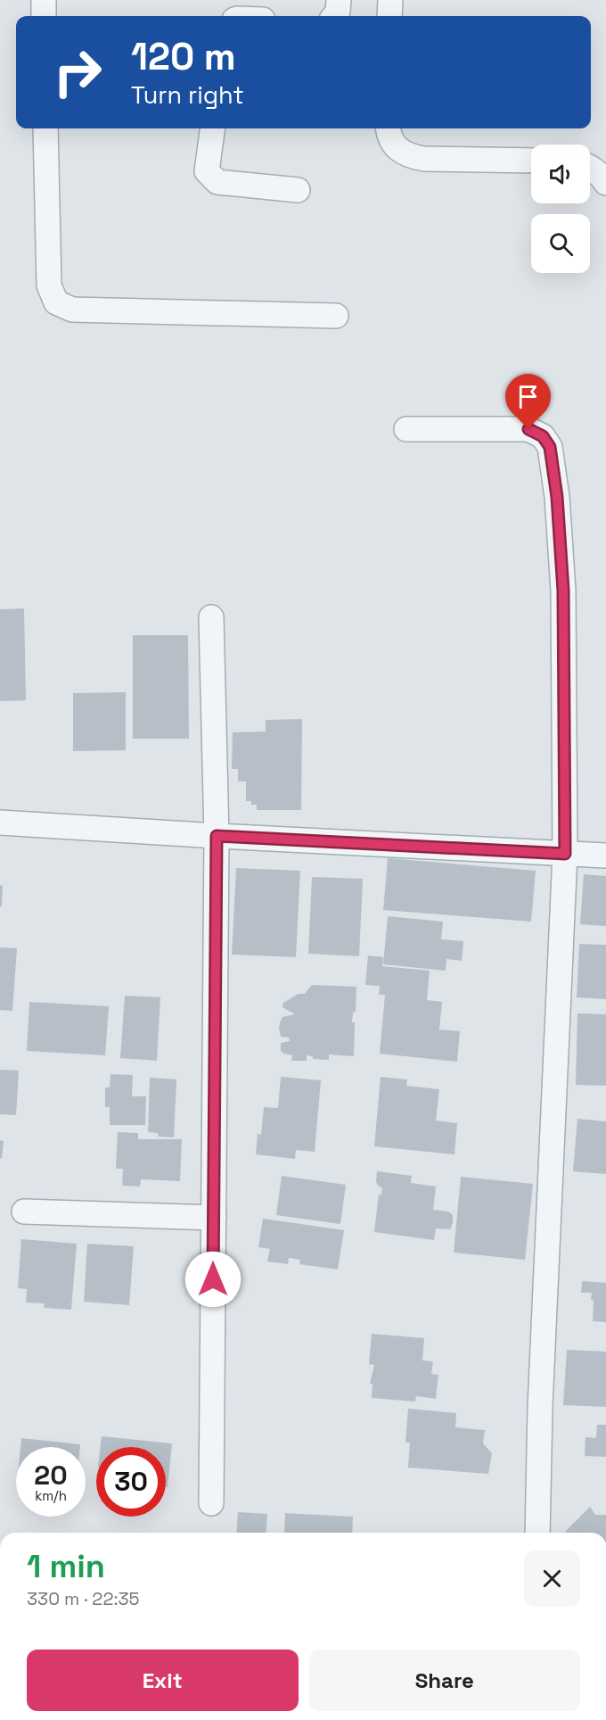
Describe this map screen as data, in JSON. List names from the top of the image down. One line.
{"page":{"turn":["120 m","Turn right"],"speed":"20 km/h","limit":"30","heading":["1 min","330 m · 22:35"],"buttons":["Exit","Share"]}}
